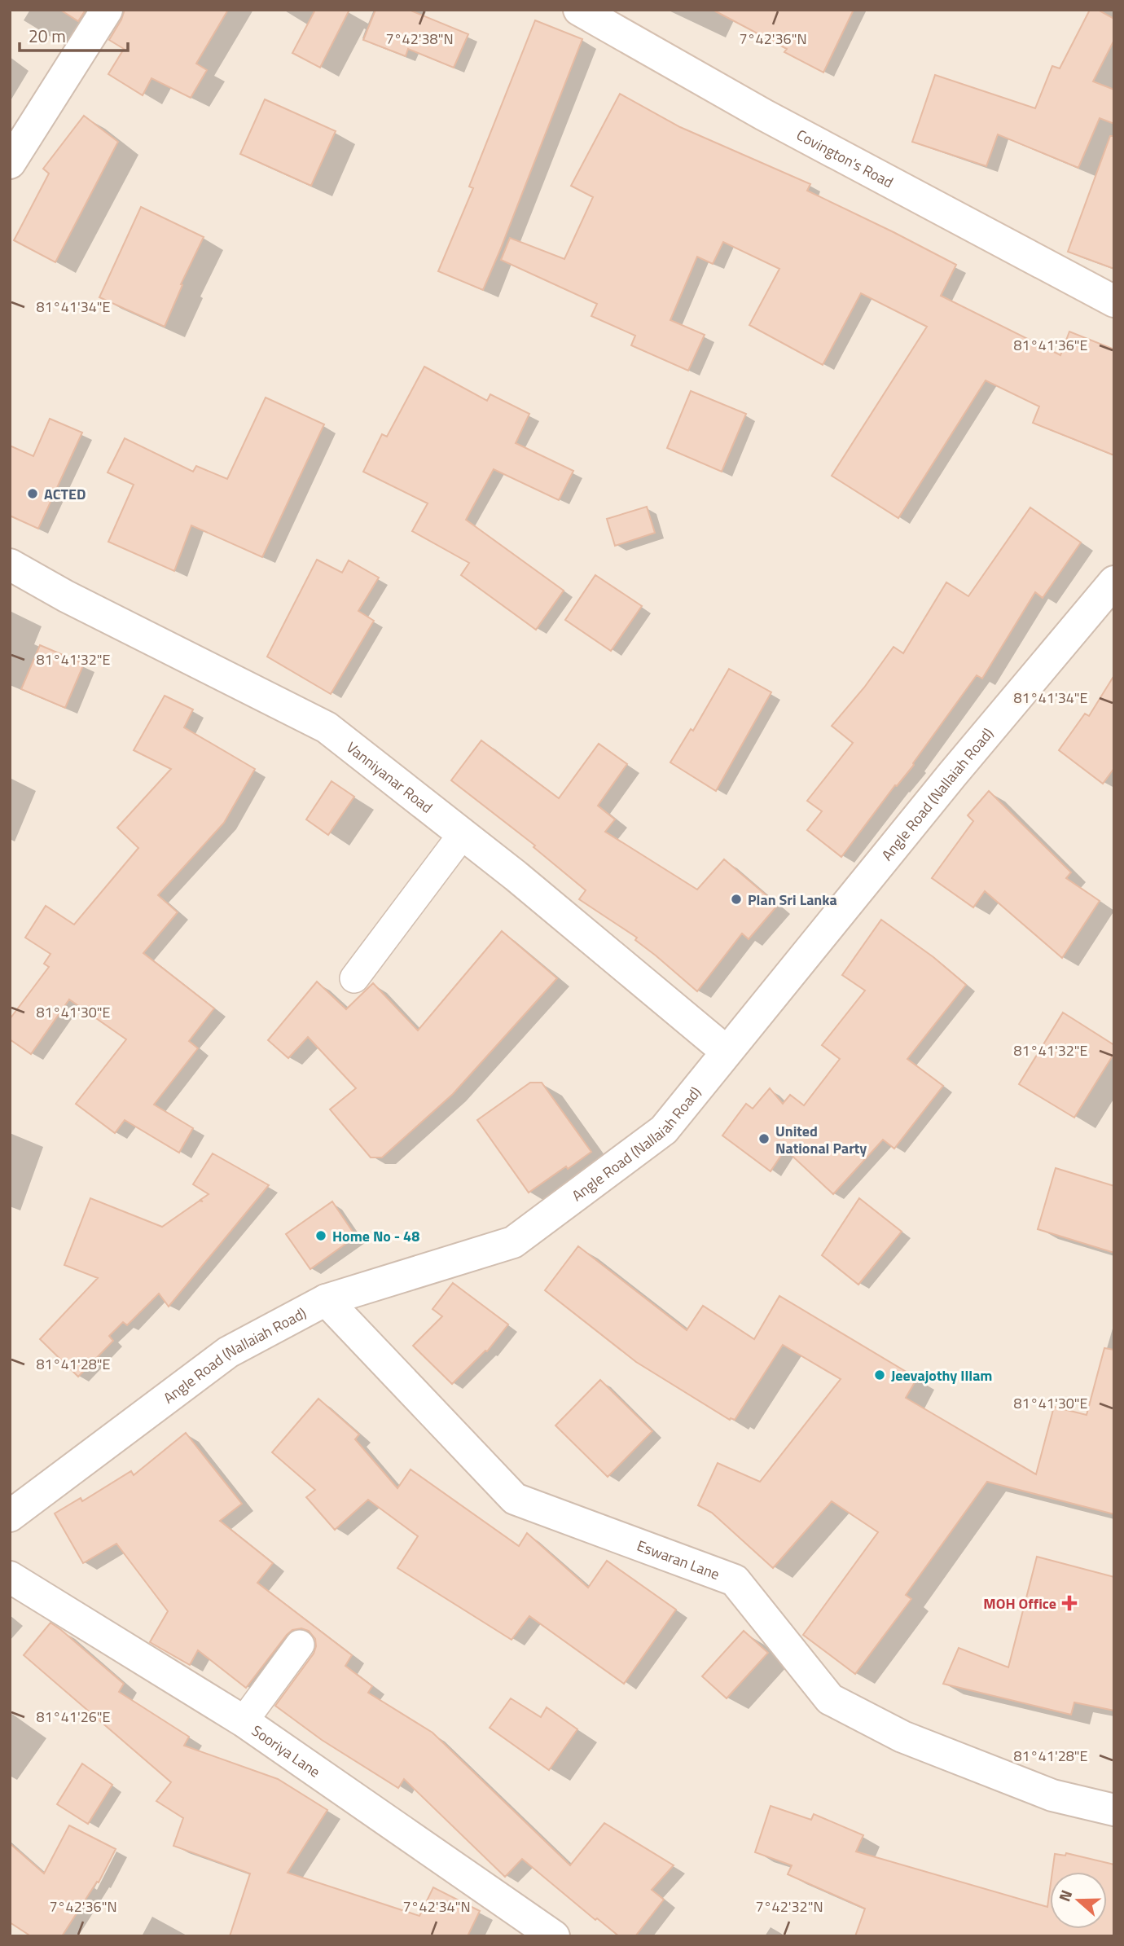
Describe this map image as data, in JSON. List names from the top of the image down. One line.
{"streets":{"street":["Covington's Road","Vanniyanar Road","Angle Road (Nallaiah Road)","Eswaran Lane","Sooriya Lane"]},"crossings":[["Vanniyanar Road","Angle Road (Nallaiah Road)"],["Angle Road (Nallaiah Road)","Eswaran Lane"]],"places":{"other":["ACTED","Plan Sri Lanka","United National Party","Home No - 48","Jeevajothy Illam"],"health":["MOH Office"]},"scale_bar":"20 m","north":"left","coordinates":["7°42'38\"N","7°42'36\"N","81°41'34\"E","81°41'36\"E","81°41'32\"E","81°41'30\"E","81°41'28\"E","81°41'26\"E","7°42'34\"N","7°42'32\"N"]}
